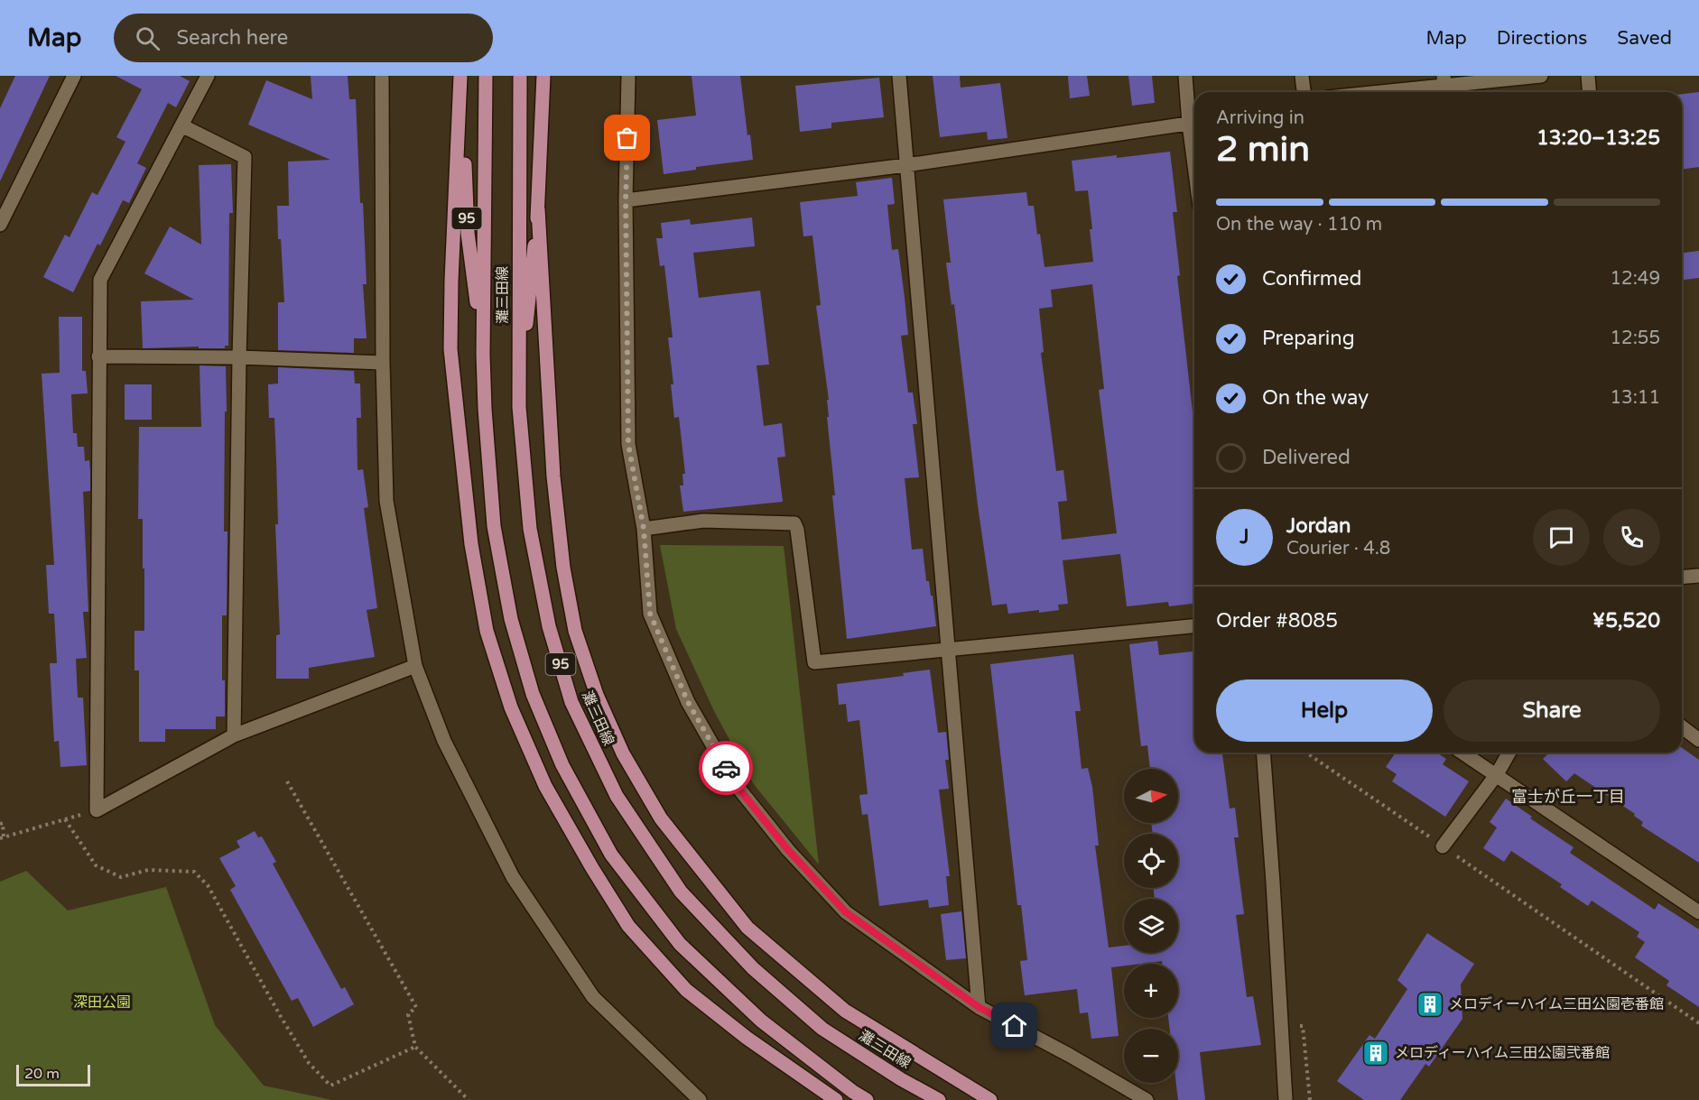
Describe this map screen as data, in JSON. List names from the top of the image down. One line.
{"streets":{"main road":["95","灘三田線"]},"crossings":[["95","灘三田線"]],"districts":["富士が丘一丁目"],"parks":["深田公園"],"places":{"building":["メロディーハイム三田公園壱番館","メロディーハイム三田公園弐番館"]},"scale_bar":"20 m","north":"right","page":{"header":"Map","search":"Search here","nav":["Map","Directions","Saved"],"heading":["2 min","Arriving in","13:20–13:25"],"panel":["Jordan","Courier · 4.8","Order #8085","¥5,520"],"bar":"On the way · 110 m","list":[["Confirmed","12:49"],["Preparing","12:55"],["On the way","13:11"],"Delivered"],"round":"J","buttons":["Help","Share"],"map_buttons":["+","−"],"scale":"20 m"}}
